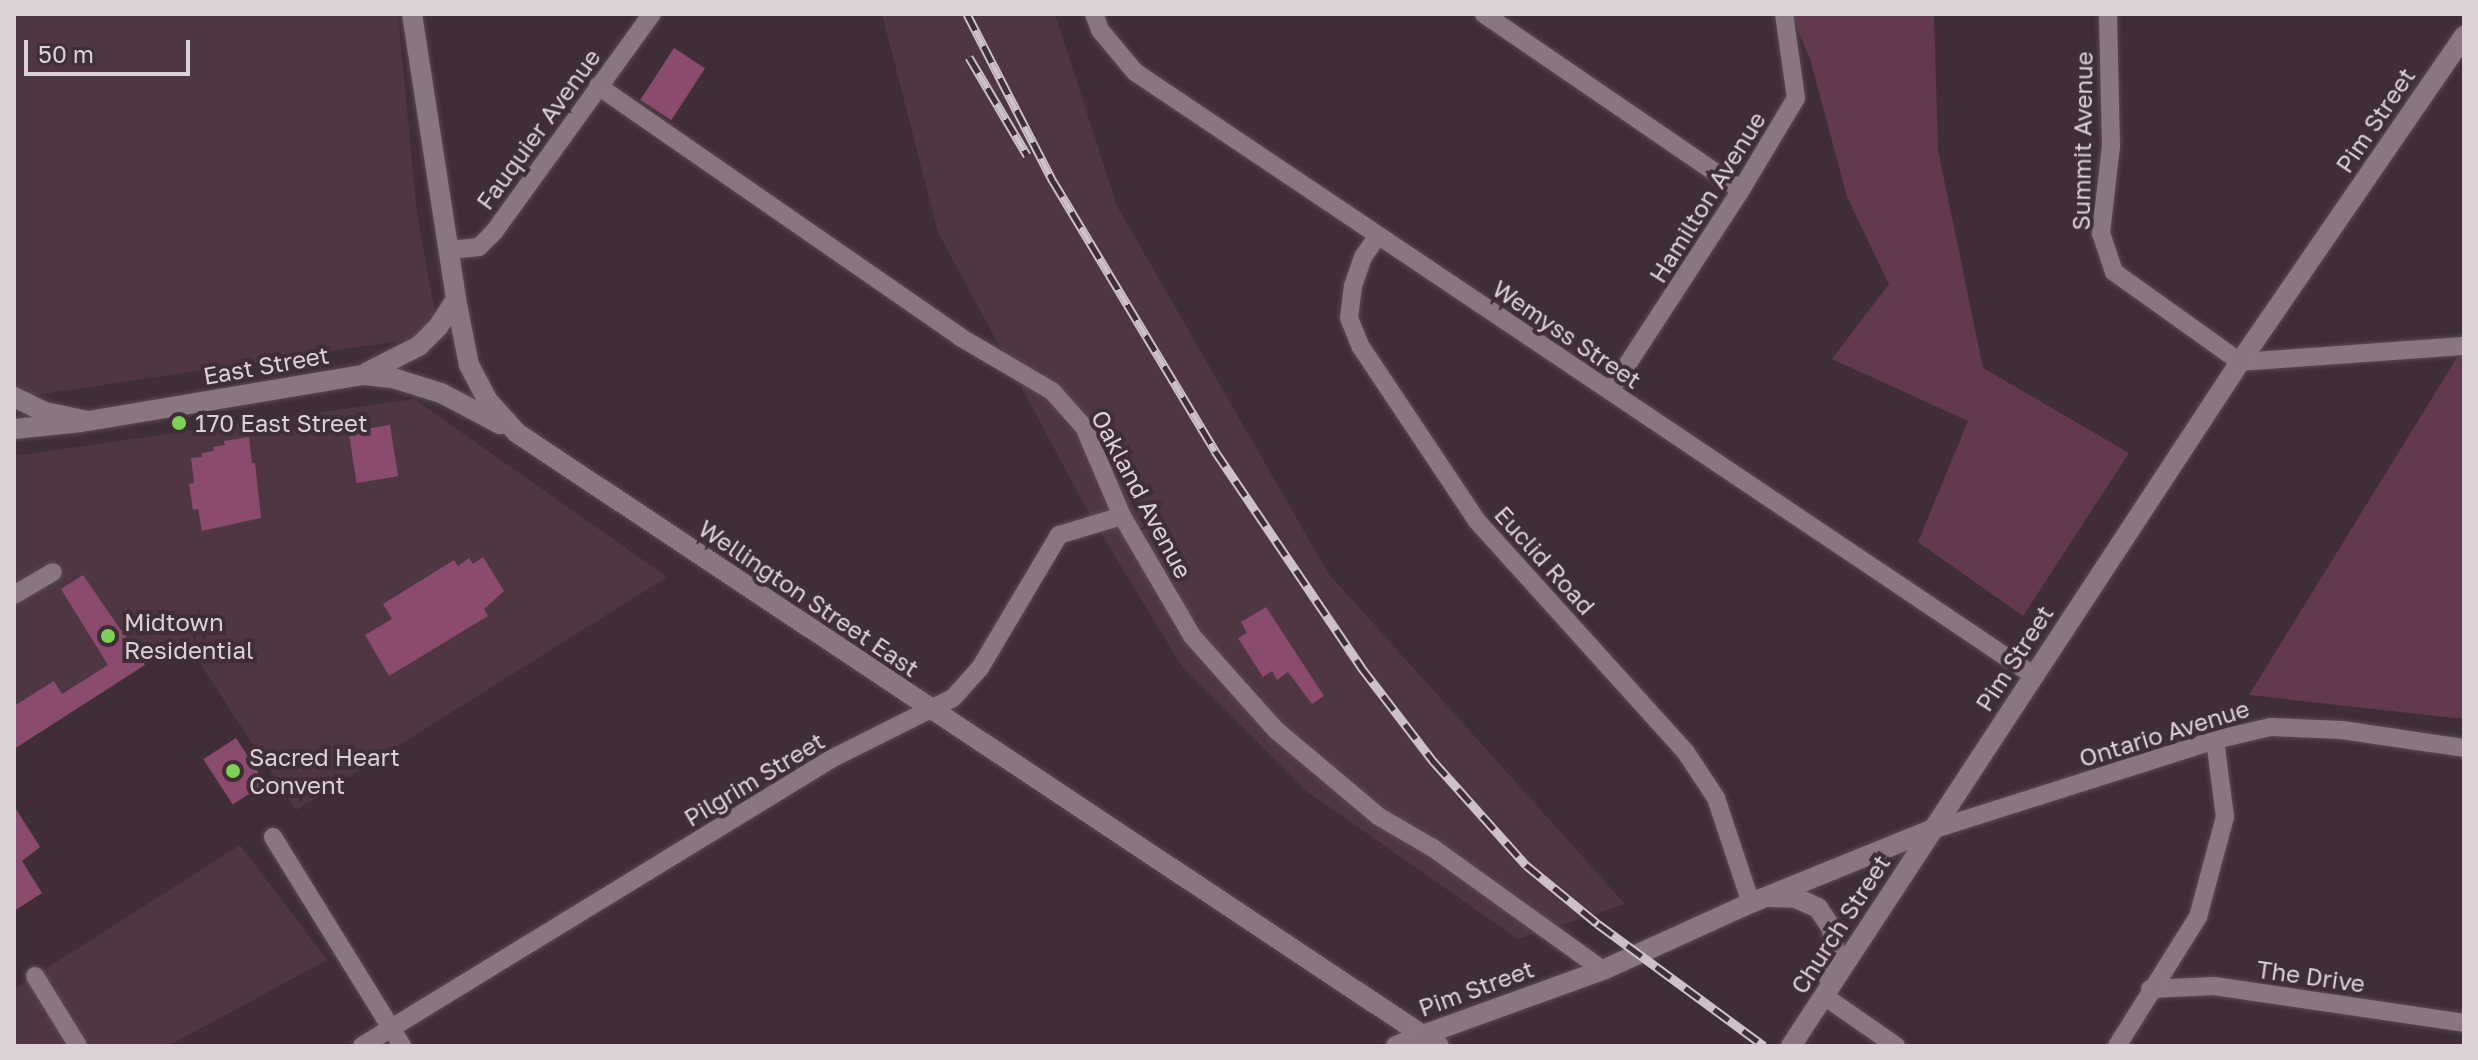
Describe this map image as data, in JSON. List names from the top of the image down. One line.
{"streets":{"main road":["Pim Street","East Street","Wellington Street East","Church Street"],"street":["Fauquier Avenue","Summit Avenue","Hamilton Avenue","Wemyss Street","Oakland Avenue","Euclid Road","Ontario Avenue","Pilgrim Street","The Drive"]},"crossings":[["Pim Street","Summit Avenue"],["Pim Street","Wemyss Street"],["Pim Street","Oakland Avenue"],["Pim Street","Euclid Road"],["Pim Street","Wellington Street East"],["Pim Street","Ontario Avenue"],["Pim Street","Church Street"],["Fauquier Avenue","Oakland Avenue"],["Fauquier Avenue","Wellington Street East"],["Hamilton Avenue","Wemyss Street"],["Wemyss Street","Euclid Road"],["East Street","Wellington Street East"],["Oakland Avenue","Pilgrim Street"],["Wellington Street East","Pilgrim Street"],["Ontario Avenue","Church Street"]],"places":["170 East Street","Midtown Residential","Sacred Heart Convent"],"scale_bar":"50 m"}
